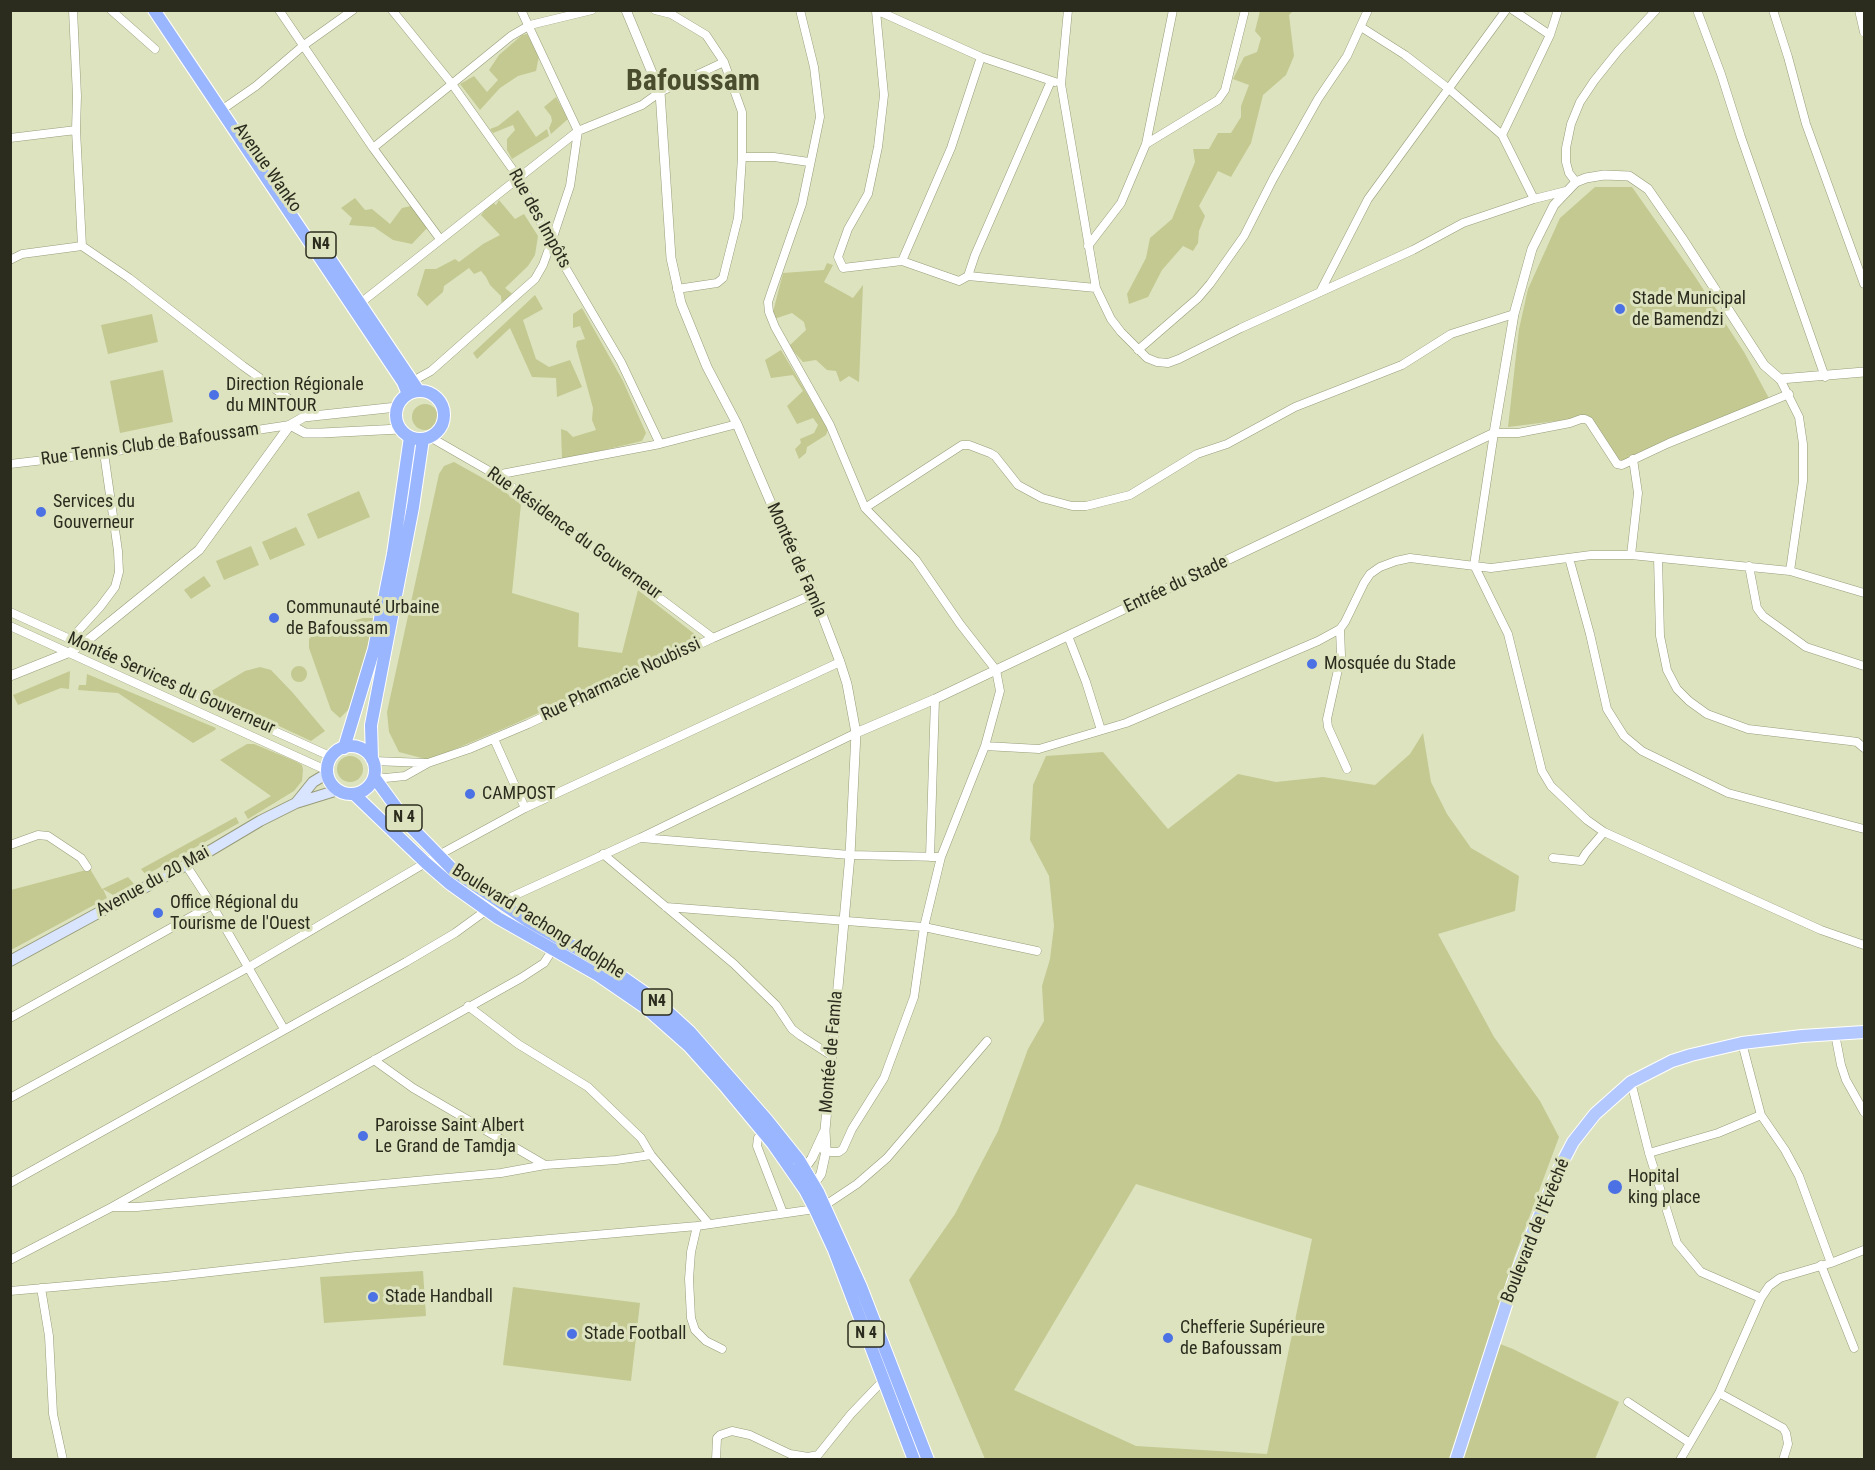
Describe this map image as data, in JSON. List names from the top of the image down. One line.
{"streets":{"highway":["Avenue Wanko","N4","N 4","Boulevard Pachong Adolphe"],"main road":["Avenue du 20 Mai","Boulevard de l'Évêché"],"street":["Rue des Impôts","Rue Tennis Club de Bafoussam","Rue Résidence du Gouverneur","Montée de Famla","Entrée du Stade","Rue Pharmacie Noubissi","Montée Services du Gouverneur"]},"crossings":[["Avenue Wanko","Rue Tennis Club de Bafoussam"],["Avenue Wanko","Rue Résidence du Gouverneur"],["Rue Tennis Club de Bafoussam","Rue Résidence du Gouverneur"],["Rue Résidence du Gouverneur","Rue Pharmacie Noubissi"],["Montée de Famla","Entrée du Stade"],["Montée de Famla","Rue Pharmacie Noubissi"],["Montée de Famla","Boulevard Pachong Adolphe"],["Rue Pharmacie Noubissi","Montée Services du Gouverneur"],["Rue Pharmacie Noubissi","N 4"],["Rue Pharmacie Noubissi","Avenue du 20 Mai"],["Montée Services du Gouverneur","N 4"],["Montée Services du Gouverneur","Avenue du 20 Mai"],["N 4","Avenue du 20 Mai"],["N 4","Boulevard Pachong Adolphe"]],"districts":["Bafoussam"],"places":["Stade Municipal de Bamendzi","Direction Régionale du MINTOUR","Services du Gouverneur","Communauté Urbaine de Bafoussam","Mosquée du Stade","CAMPOST","Office Régional du Tourisme de l'Ouest","Paroisse Saint Albert Le Grand de Tamdja","Hopital king place","Stade Handball","Stade Football","Chefferie Supérieure de Bafoussam"]}
